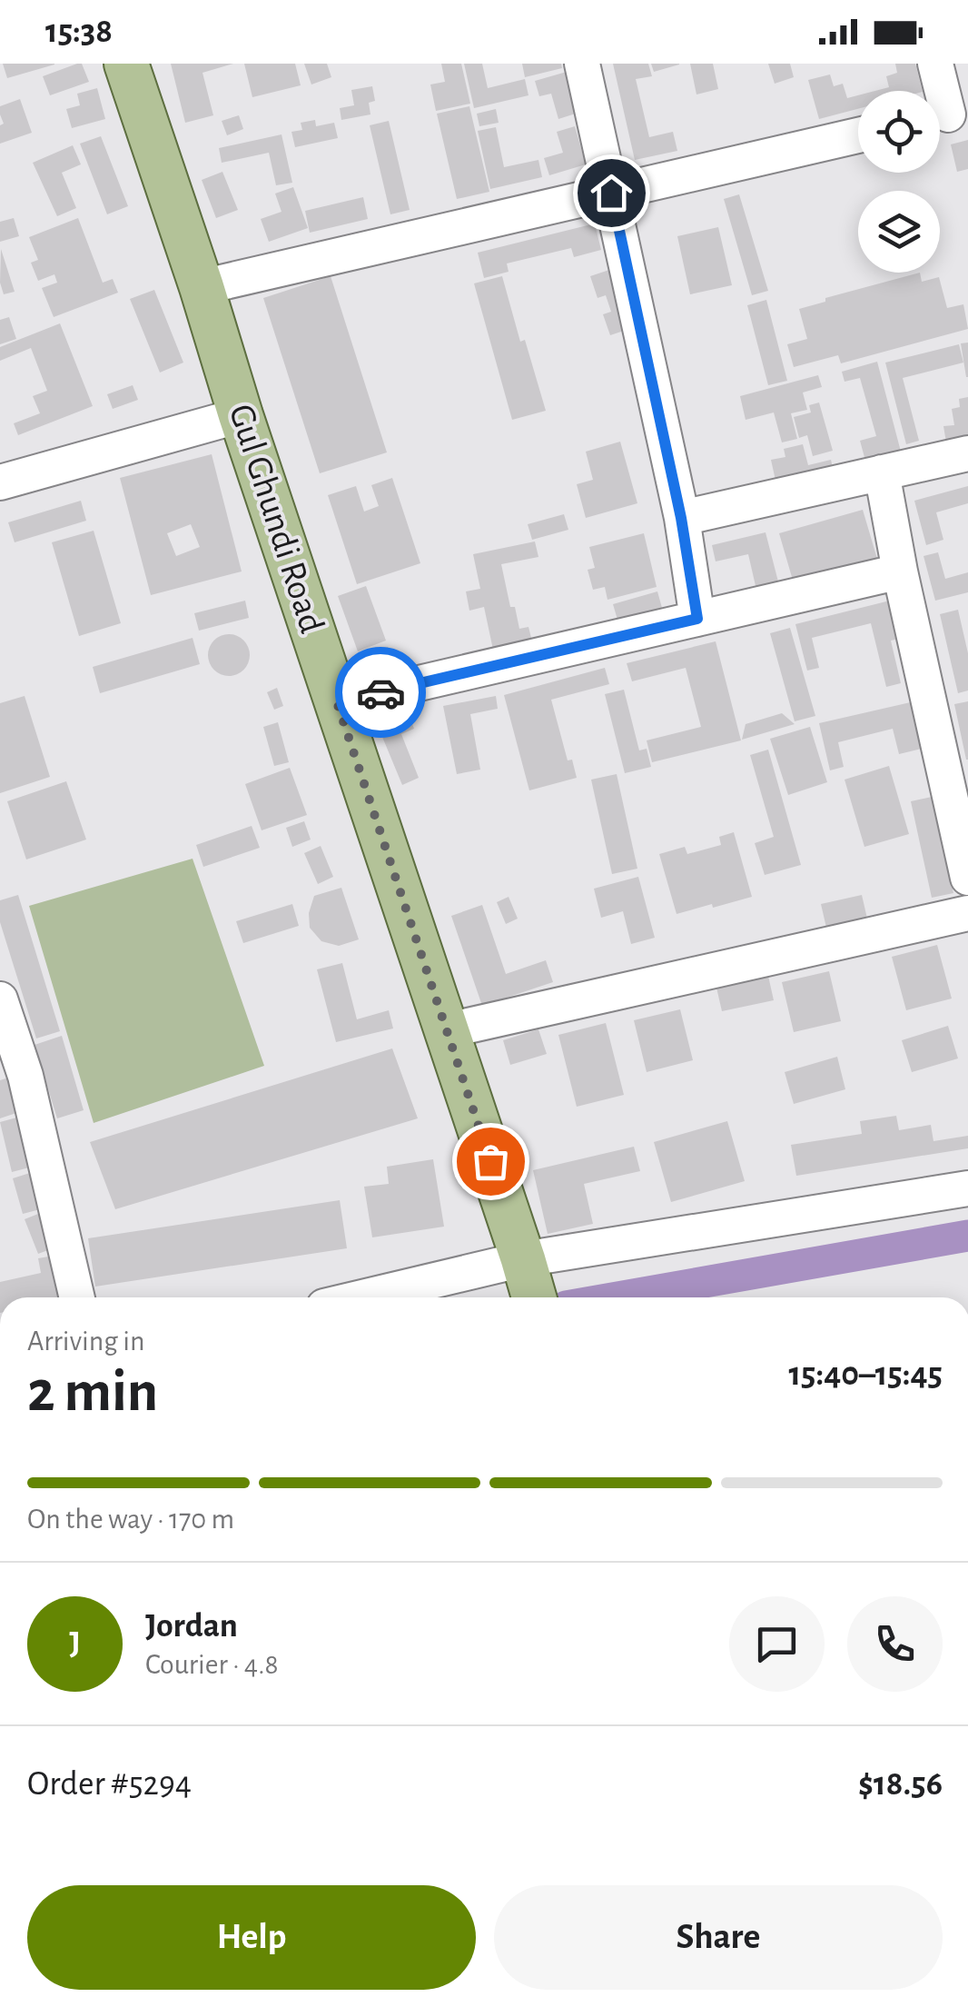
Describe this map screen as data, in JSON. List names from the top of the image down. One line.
{"streets":{"main road":["Gul Ghundi Road"]},"page":{"status":"15:38","heading":["2 min","Arriving in","15:40–15:45"],"panel":["Jordan","Courier · 4.8","Order #5294","$18.56"],"bar":"On the way · 170 m","round":"J","buttons":["Help","Share"]}}
